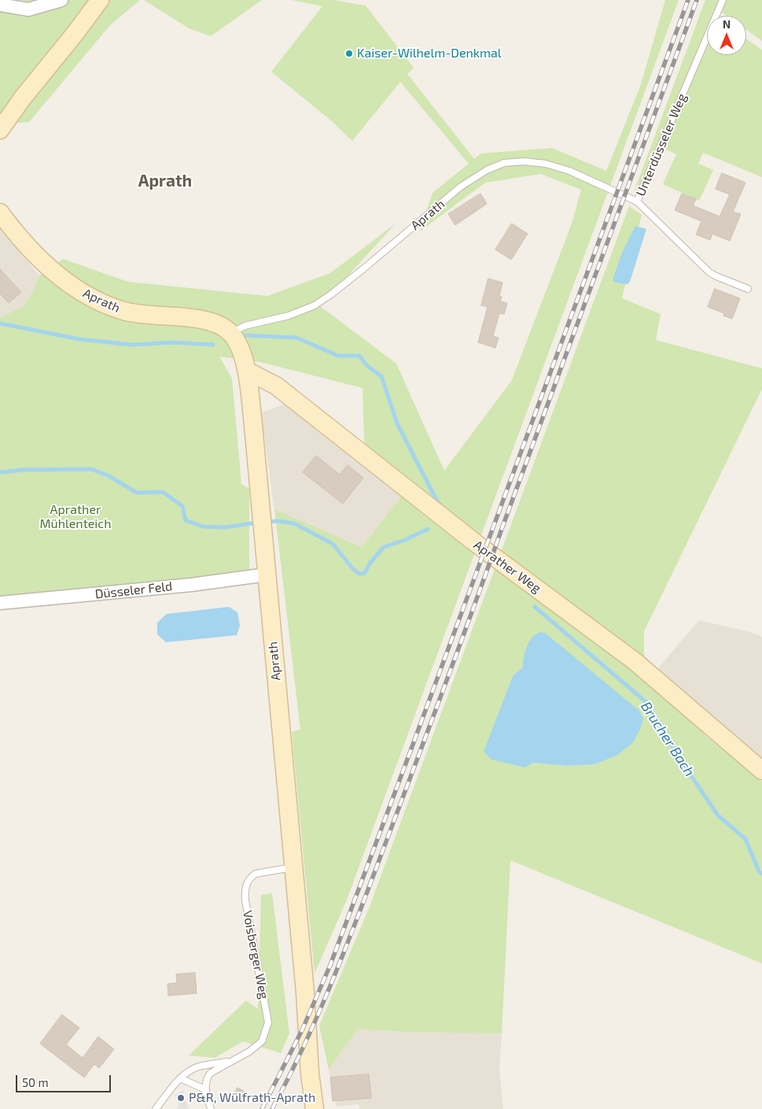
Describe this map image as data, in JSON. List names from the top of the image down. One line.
{"streets":{"main road":["Aprath","Aprather Weg"],"street":["Düsseler Feld"],"lane":["Unterdüsseler Weg","Voisberger Weg"]},"crossings":[["Unterdüsseler Weg","Aprath"],["Aprath","Aprather Weg"],["Aprath","Düsseler Feld"],["Aprath","Voisberger Weg"]],"districts":["Aprath"],"water":["Brucher Bach"],"parks":["Aprather Mühlenteich"],"places":["Kaiser-Wilhelm-Denkmal","P&R, Wülfrath-Aprath"],"scale_bar":"50 m","north":"top"}
